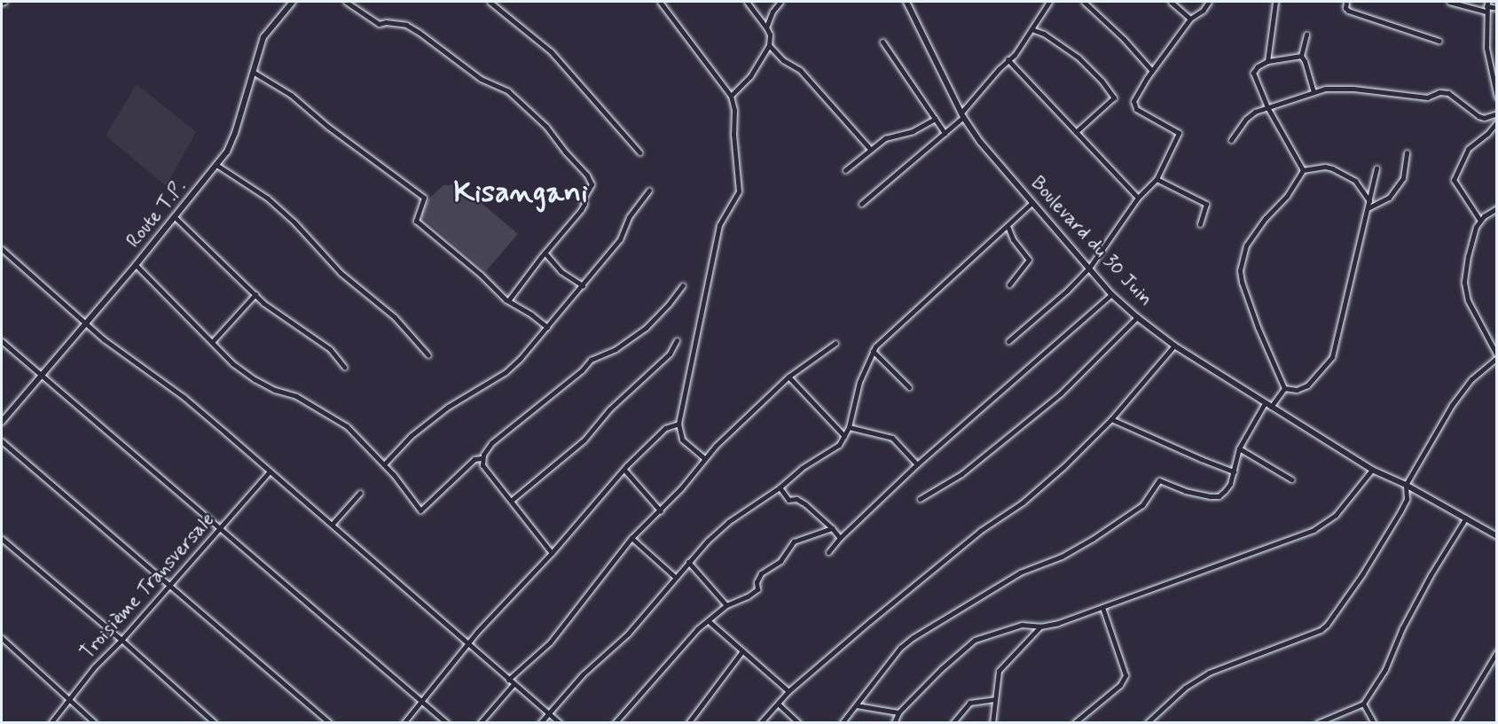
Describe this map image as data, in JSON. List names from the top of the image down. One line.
{"streets":{"street":["Route T.P.","Boulevard du 30 Juin","Troisième Transversale"]},"districts":["Kisangani"]}
